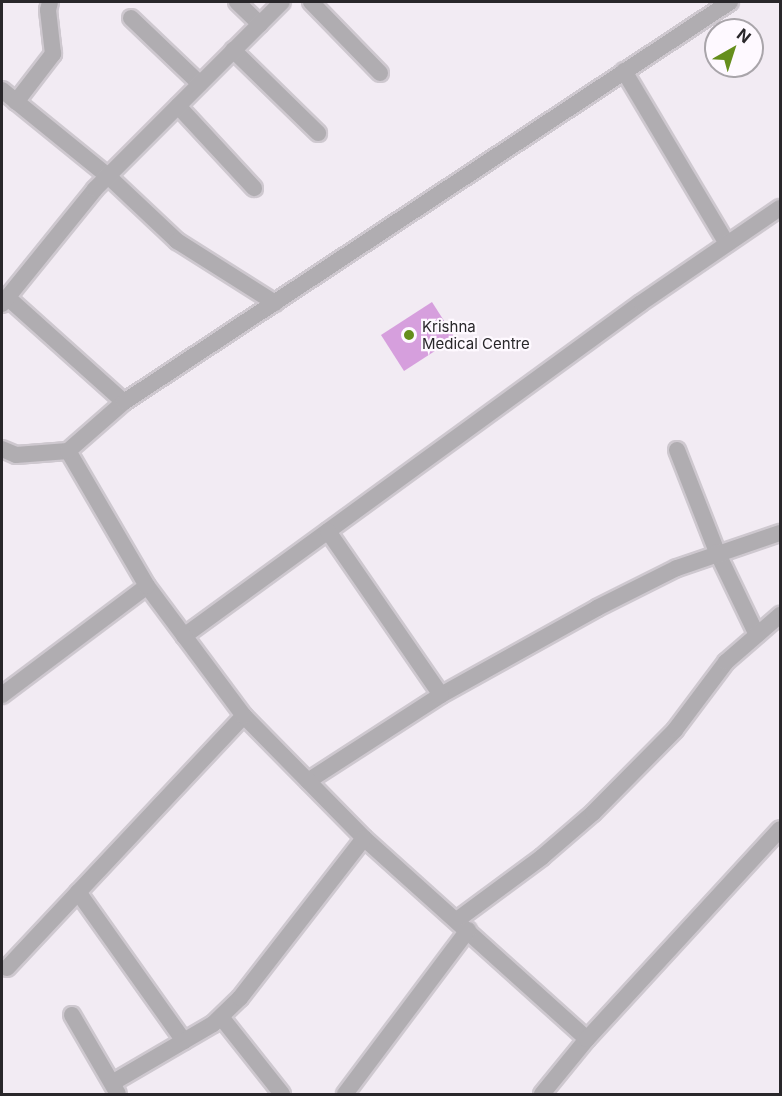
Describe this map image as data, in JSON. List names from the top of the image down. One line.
{"places":["Krishna Medical Centre"],"north":"top right"}
